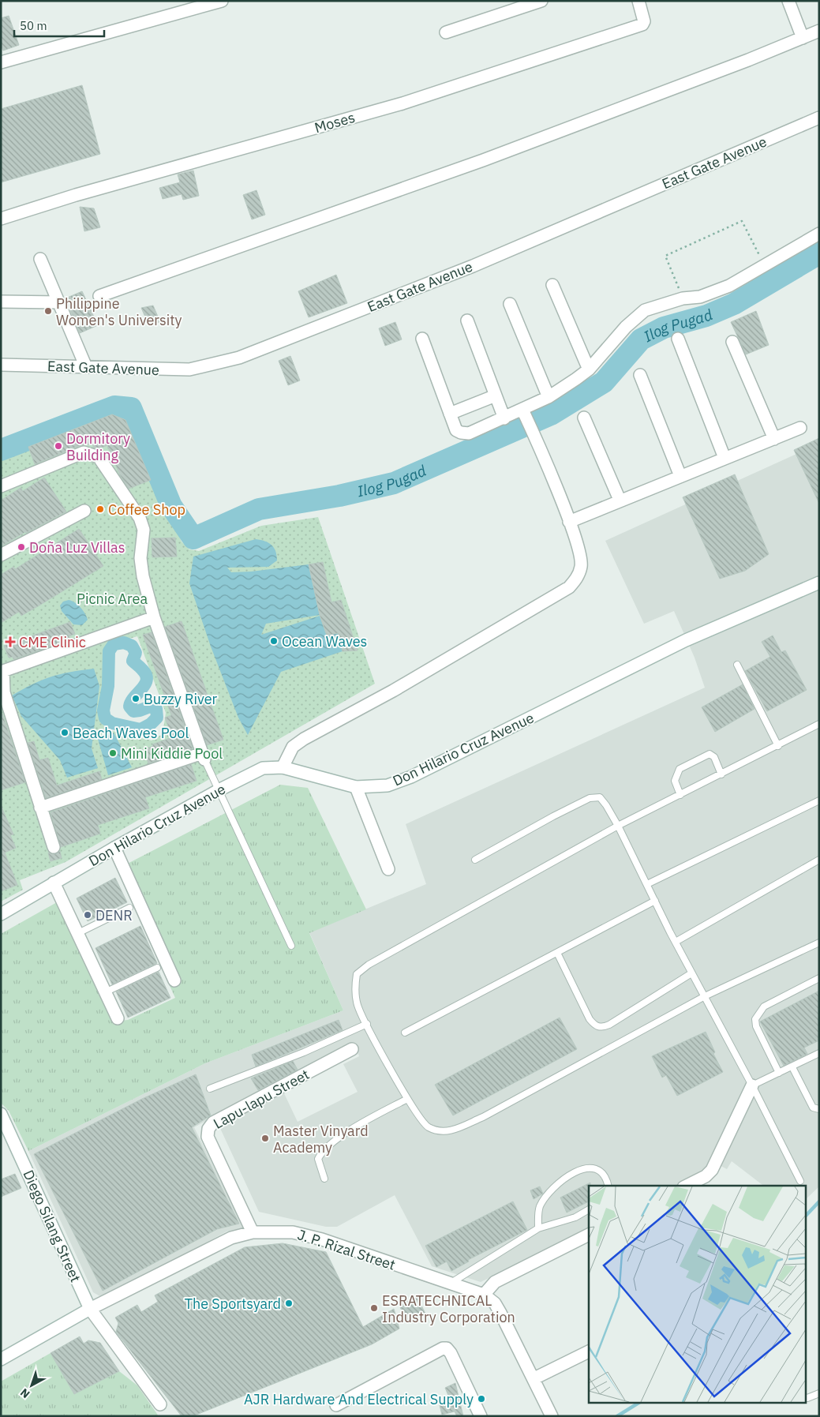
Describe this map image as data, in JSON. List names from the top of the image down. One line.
{"streets":{"street":["Moses","East Gate Avenue","Don Hilario Cruz Avenue","Lapu-lapu Street","Diego Silang Street","J. P. Rizal Street"]},"crossings":[["Lapu-lapu Street","J. P. Rizal Street"],["Diego Silang Street","J. P. Rizal Street"]],"water":["Ilog Pugad"],"parks":["Picnic Area"],"places":{"other":["Philippine Women's University","Dormitory Building","Coffee Shop","Doña Luz Villas","Ocean Waves","Buzzy River","Beach Waves Pool","Mini Kiddie Pool","DENR","Master Vinyard Academy","The Sportsyard","ESRATECHNICAL Industry Corporation","AJR Hardware And Electrical Supply"],"health":["CME Clinic"]},"scale_bar":"50 m","north":"bottom left"}
